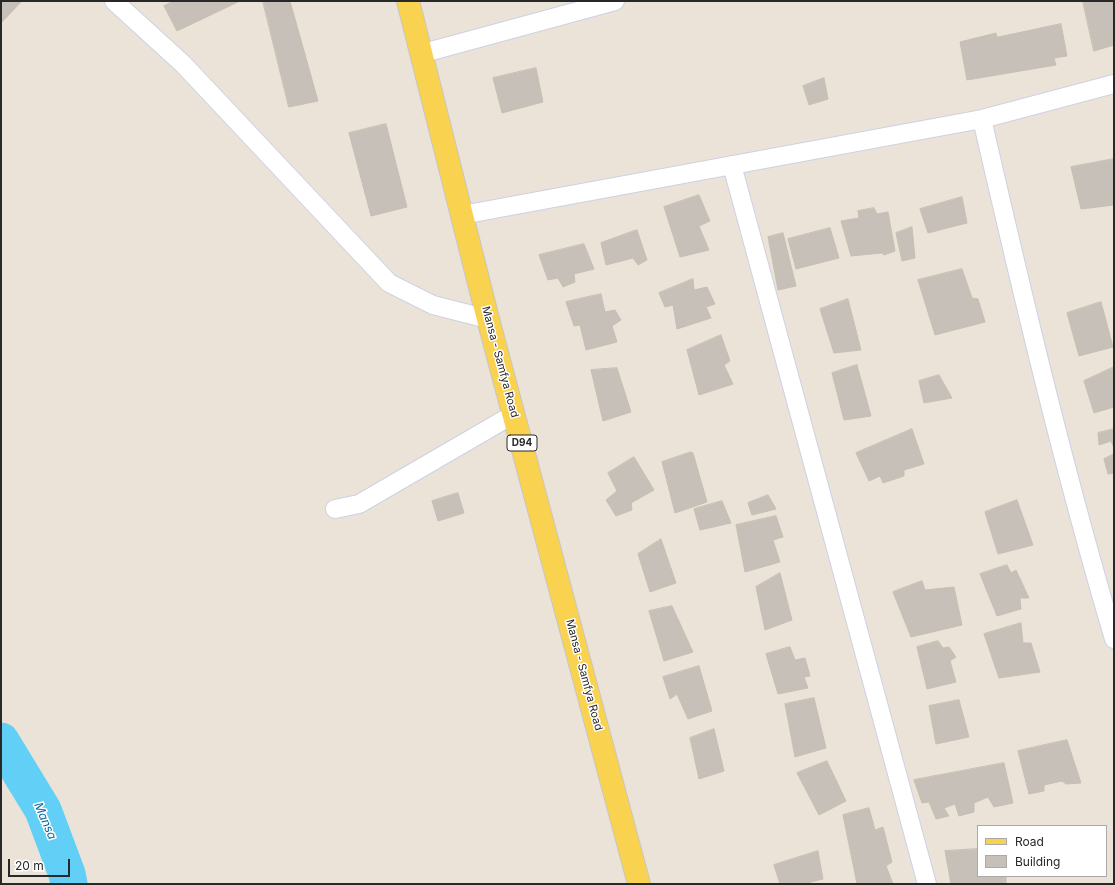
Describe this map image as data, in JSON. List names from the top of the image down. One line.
{"streets":{"main road":["Mansa - Samfya Road","D94"]},"water":["Mansa"],"legend":["Road","Building"],"scale_bar":"20 m"}
